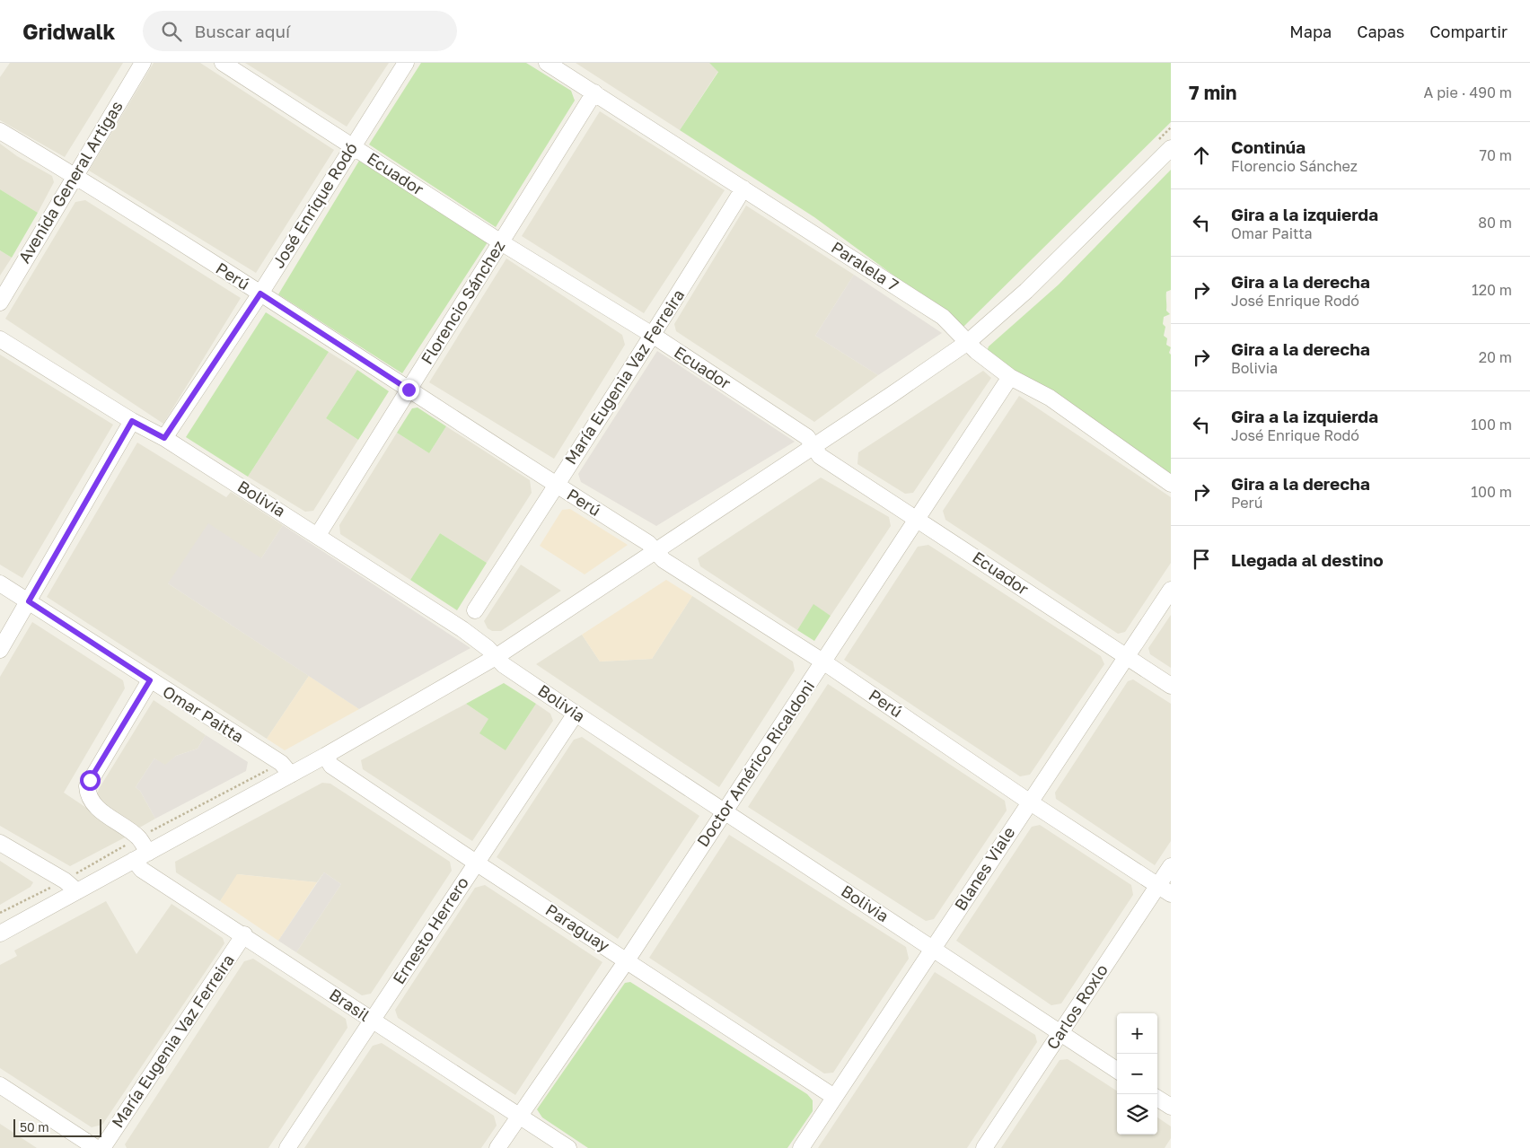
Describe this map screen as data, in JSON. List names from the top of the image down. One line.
{"streets":{"street":["Ecuador","Avenida General Artigas","José Enrique Rodó","Paralela 7","Perú","Florencio Sánchez","María Eugenia Vaz Ferreira","Bolivia","Omar Paitta","Doctor Américo Ricaldoni","Blanes Viale","Paraguay","Ernesto Herrero","Brasil","Carlos Roxlo"]},"crossings":[["Ecuador","José Enrique Rodó"],["Ecuador","Florencio Sánchez"],["Ecuador","María Eugenia Vaz Ferreira"],["Ecuador","Doctor Américo Ricaldoni"],["Ecuador","Blanes Viale"],["Avenida General Artigas","Perú"],["José Enrique Rodó","Perú"],["José Enrique Rodó","Bolivia"],["Paralela 7","Florencio Sánchez"],["Paralela 7","María Eugenia Vaz Ferreira"],["Paralela 7","Doctor Américo Ricaldoni"],["Perú","Florencio Sánchez"],["Perú","María Eugenia Vaz Ferreira"],["Perú","Doctor Américo Ricaldoni"],["Perú","Blanes Viale"],["Perú","Carlos Roxlo"],["Florencio Sánchez","Bolivia"],["María Eugenia Vaz Ferreira","Brasil"],["Bolivia","Doctor Américo Ricaldoni"],["Bolivia","Blanes Viale"],["Bolivia","Ernesto Herrero"],["Bolivia","Carlos Roxlo"],["Doctor Américo Ricaldoni","Paraguay"],["Doctor Américo Ricaldoni","Brasil"],["Blanes Viale","Paraguay"],["Paraguay","Ernesto Herrero"],["Ernesto Herrero","Brasil"]],"scale_bar":"50 m","page":{"header":"Gridwalk","search":"Buscar aquí","nav":["Mapa","Capas","Compartir"],"heading":["7 min","A pie · 490 m"],"list":[["Continúa","Florencio Sánchez","70 m"],["Gira a la izquierda","Omar Paitta","80 m"],["Gira a la derecha","José Enrique Rodó","120 m"],["Gira a la derecha","Bolivia","20 m"],["Gira a la izquierda","José Enrique Rodó","100 m"],["Gira a la derecha","Perú","100 m"],"Llegada al destino"],"map_buttons":["+","−"],"scale":"50 m"}}
